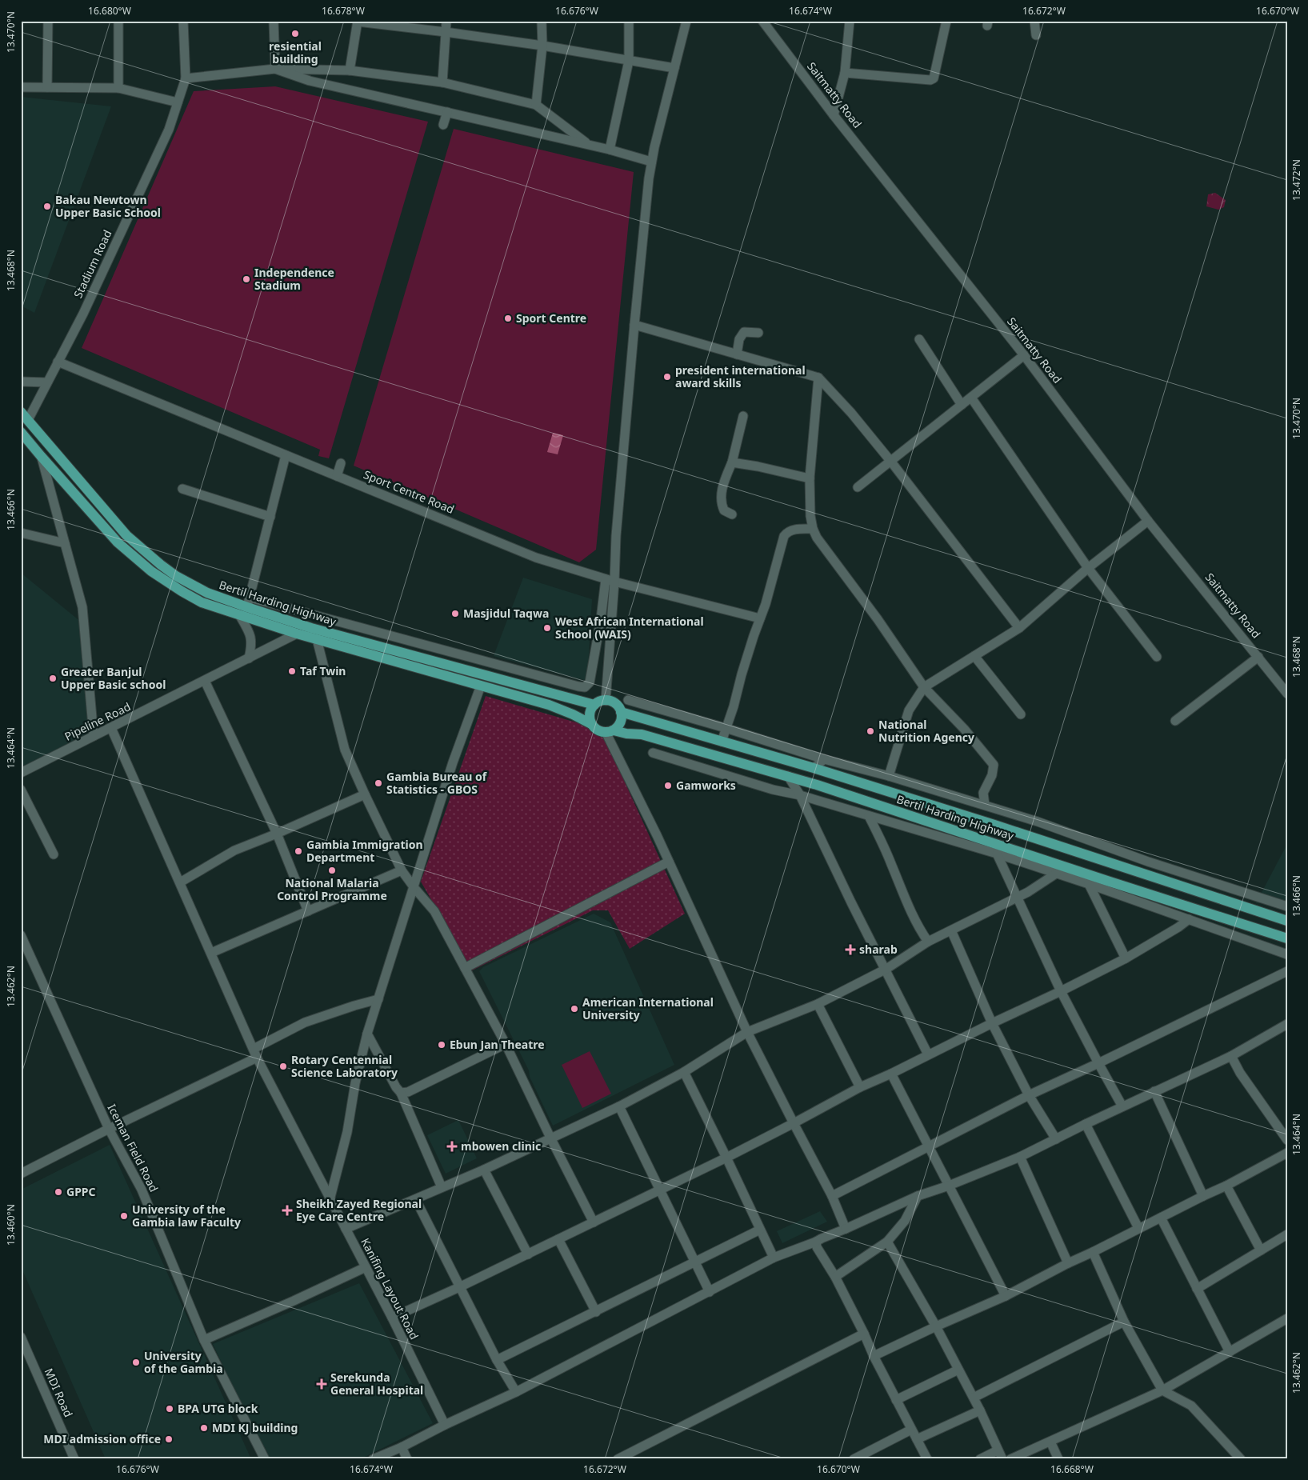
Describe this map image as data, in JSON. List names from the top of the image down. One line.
{"streets":{"main road":["Bertil Harding Highway"],"street":["Saitmatty Road","Stadium Road","Sport Centre Road","Pipeline Road","Iceman Field Road","Kanifing Layout Road","MDI Road"]},"crossings":[["Stadium Road","Sport Centre Road"],["Stadium Road","Bertil Harding Highway"],["Bertil Harding Highway","Pipeline Road"],["Pipeline Road","Kanifing Layout Road"]],"places":{"other":["resiential building","Bakau Newtown Upper Basic School","Independence Stadium","Sport Centre","president international award skills","Masjidul Taqwa","West African International School (WAIS)","Taf Twin","Greater Banjul Upper Basic school","National Nutrition Agency","Gambia Bureau of Statistics - GBOS","Gamworks","Gambia Immigration Department","National Malaria Control Programme","American International University","Ebun Jan Theatre","Rotary Centennial Science Laboratory","GPPC","University of the Gambia law Faculty","University of the Gambia","BPA UTG block","MDI KJ building","MDI admission office"],"health":["sharab","mbowen clinic","Sheikh Zayed Regional Eye Care Centre","Serekunda General Hospital"]},"coordinates":["16.680°W","16.678°W","16.676°W","16.674°W","16.672°W","16.670°W","13.470°N","13.472°N","13.468°N","13.466°N","13.464°N","13.462°N","13.460°N","16.668°W"]}
